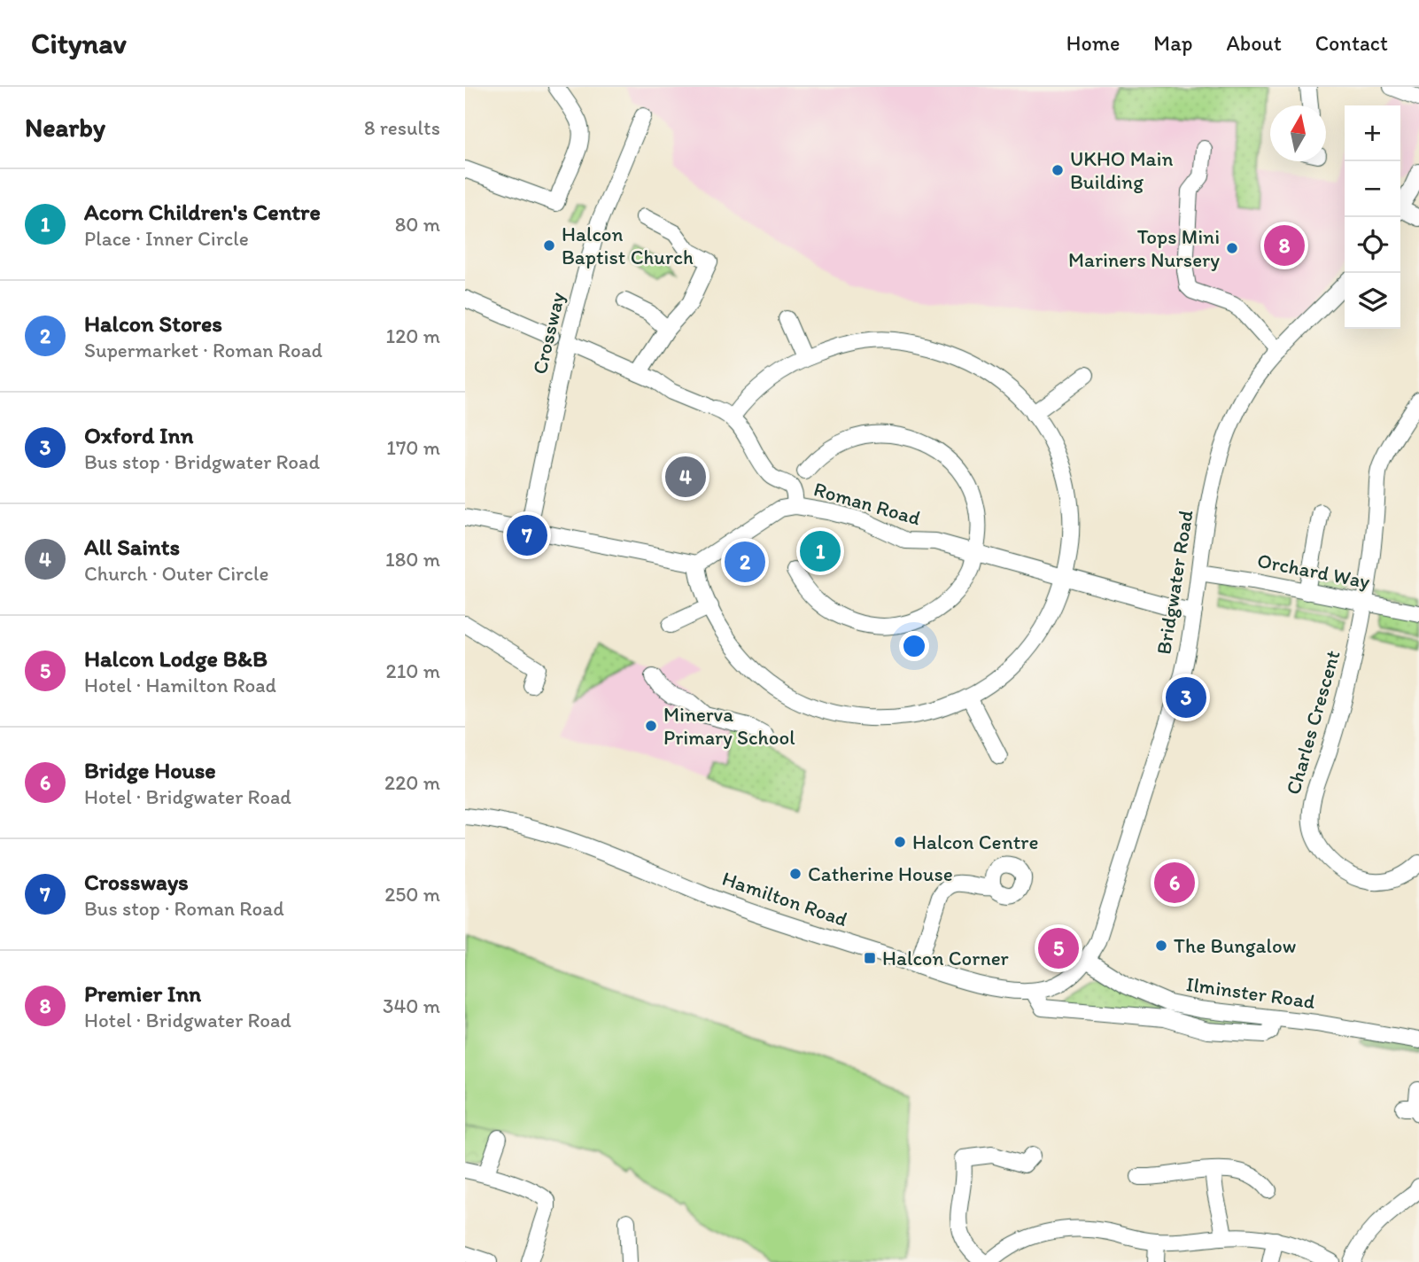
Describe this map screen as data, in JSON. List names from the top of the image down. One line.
{"streets":{"street":["Crossway","Roman Road","Orchard Way","Bridgwater Road","Charles Crescent","Hamilton Road","Ilminster Road"]},"crossings":[["Roman Road","Bridgwater Road"],["Orchard Way","Bridgwater Road"],["Orchard Way","Charles Crescent"],["Bridgwater Road","Hamilton Road"],["Bridgwater Road","Ilminster Road"],["Hamilton Road","Ilminster Road"]],"places":{"other":["UKHO Main Building","Halcon Baptist Church","Tops Mini Mariners Nursery","Minerva Primary School","Halcon Centre","Catherine House","The Bungalow"],"transit":["Halcon Corner"]},"north":"top","page":{"header":"Citynav","nav":["Home","Map","About","Contact"],"heading":["Nearby","8 results"],"map_buttons":["+","−"],"list":[{"mark":"1","name":"Acorn Children's Centre","note":"Place · Inner Circle","value":"80 m"},{"mark":"2","name":"Halcon Stores","note":"Supermarket · Roman Road","value":"120 m"},{"mark":"3","name":"Oxford Inn","note":"Bus stop · Bridgwater Road","value":"170 m"},{"mark":"4","name":"All Saints","note":"Church · Outer Circle","value":"180 m"},{"mark":"5","name":"Halcon Lodge B&B","note":"Hotel · Hamilton Road","value":"210 m"},{"mark":"6","name":"Bridge House","note":"Hotel · Bridgwater Road","value":"220 m"},{"mark":"7","name":"Crossways","note":"Bus stop · Roman Road","value":"250 m"},{"mark":"8","name":"Premier Inn","note":"Hotel · Bridgwater Road","value":"340 m"}],"pins":["8","4","7","1","2","3","6","5"]}}
